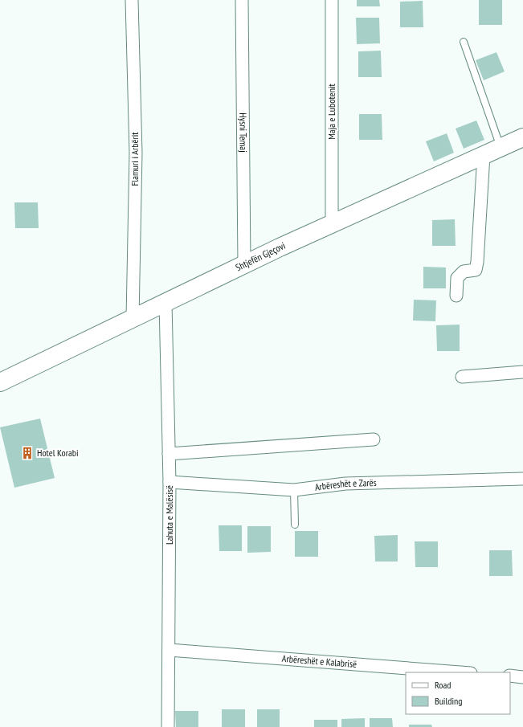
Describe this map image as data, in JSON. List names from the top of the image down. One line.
{"streets":{"street":["Maja e Lubotenit","Hysni Temaj","Flamuri i Arbërit","Shtjefën Gjeçovi","Arbëreshët e Zarës","Lahuta e Malësisë","Arbëreshët e Kalabrisë"]},"crossings":[["Maja e Lubotenit","Shtjefën Gjeçovi"],["Hysni Temaj","Shtjefën Gjeçovi"],["Flamuri i Arbërit","Shtjefën Gjeçovi"],["Shtjefën Gjeçovi","Lahuta e Malësisë"],["Arbëreshët e Zarës","Lahuta e Malësisë"],["Lahuta e Malësisë","Arbëreshët e Kalabrisë"]],"places":{"building":["Hotel Korabi"]},"legend":["Road","Building"]}
